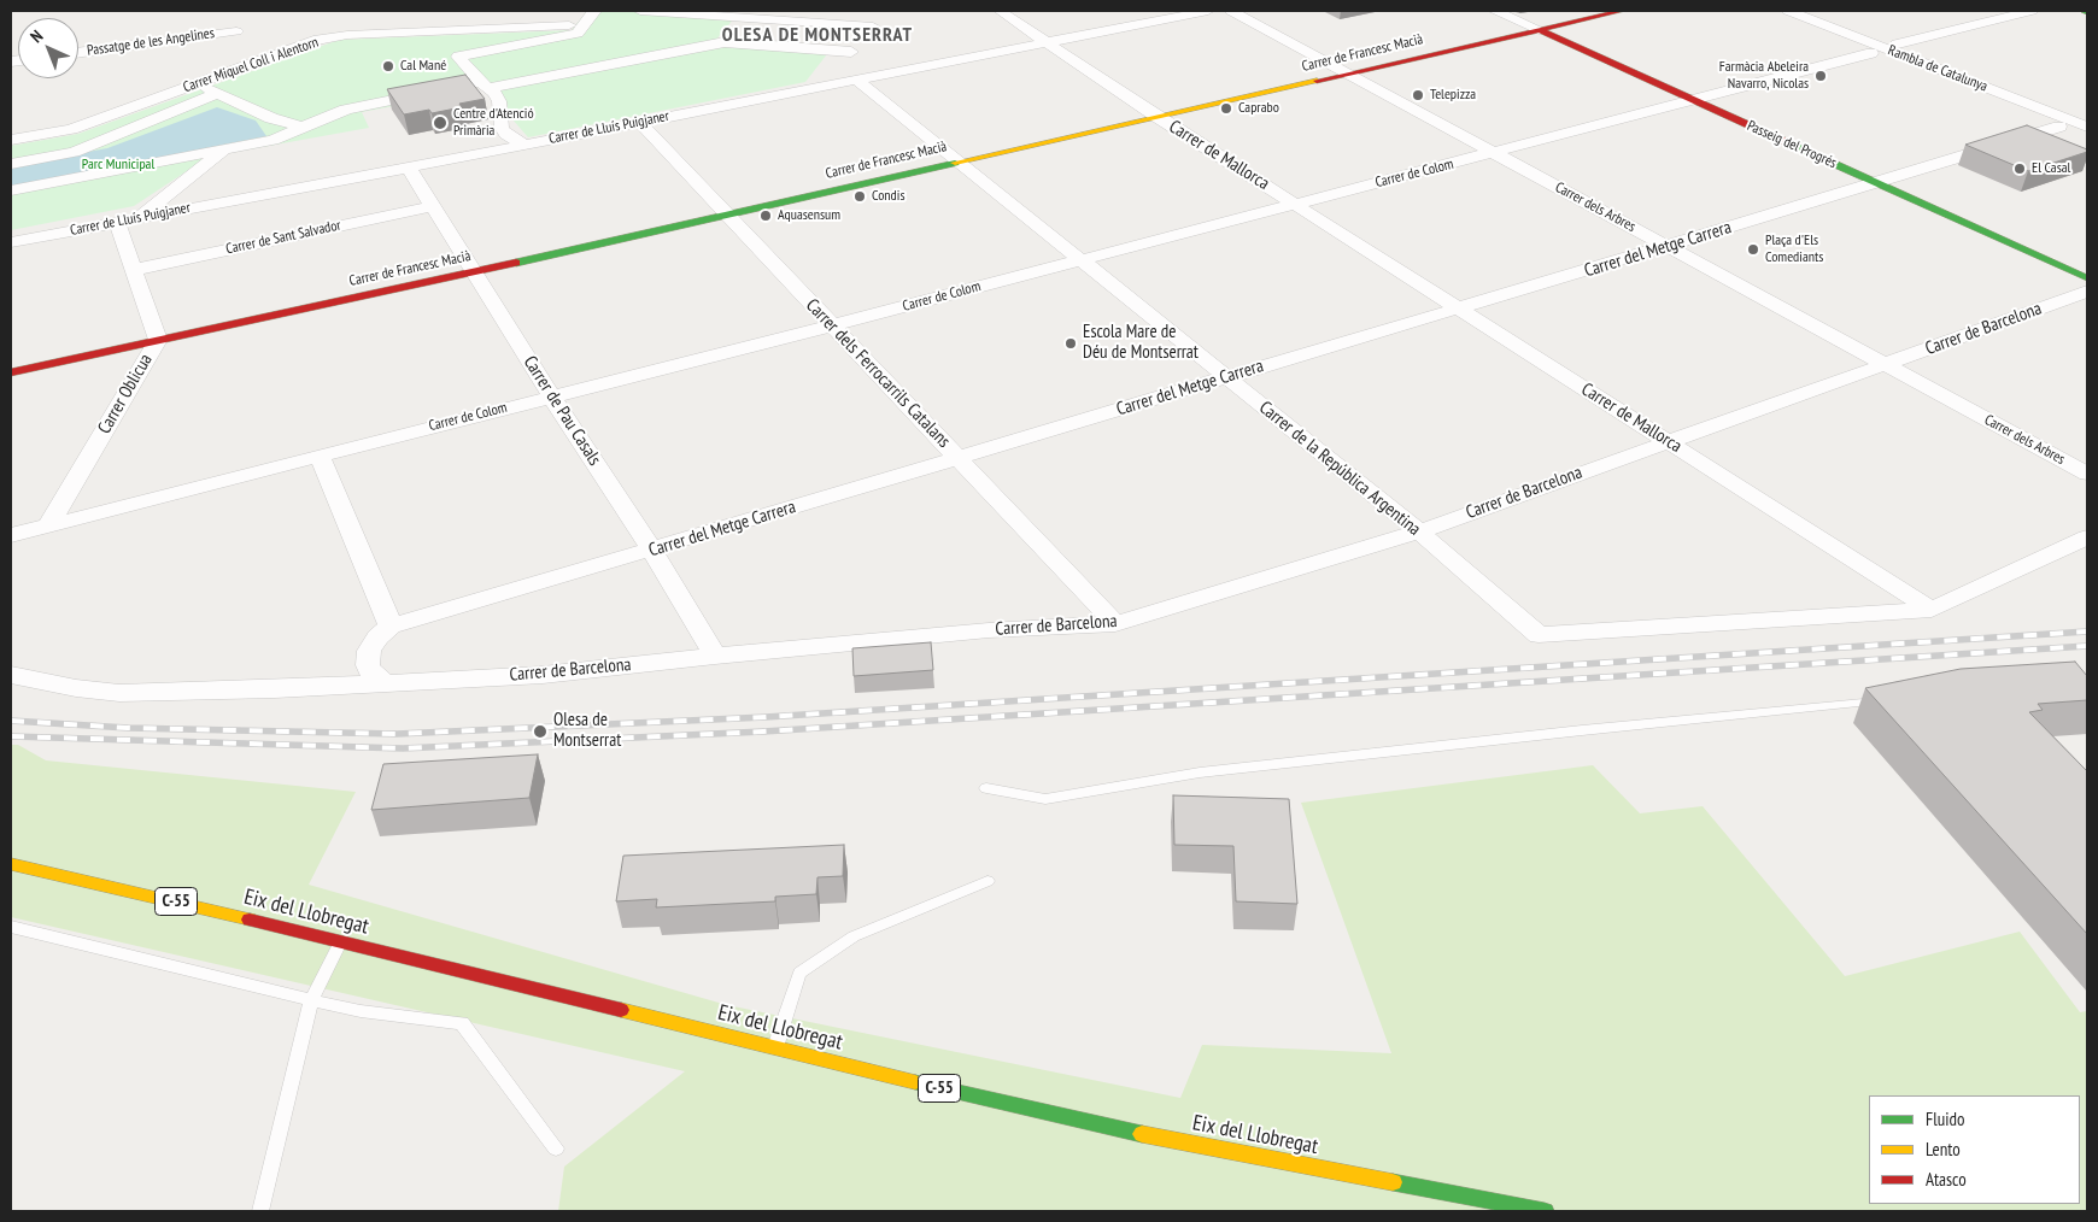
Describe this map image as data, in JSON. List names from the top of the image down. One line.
{"streets":{"main road":["Carrer de Francesc Macià","Passeig del Progrés","C-55","Eix del Llobregat"],"street":["Passatge de les Angelines","Carrer Miquel Coll i Alentorn","Rambla de Catalunya","Carrer de Lluís Puigjaner","Carrer de Mallorca","Carrer de Colom","Carrer dels Arbres","Carrer de Sant Salvador","Carrer del Metge Carrera","Carrer de Barcelona","Carrer dels Ferrocarrils Catalans","Carrer Oblicua","Carrer de Pau Casals","Carrer de la República Argentina"]},"crossings":[["Carrer de Francesc Macià","Passeig del Progrés"],["Carrer de Francesc Macià","Carrer de Mallorca"],["Carrer de Francesc Macià","Carrer dels Arbres"],["Carrer de Francesc Macià","Carrer dels Ferrocarrils Catalans"],["Carrer de Francesc Macià","Carrer Oblicua"],["Carrer de Francesc Macià","Carrer de Pau Casals"],["Carrer de Francesc Macià","Carrer de la República Argentina"],["Carrer de Lluís Puigjaner","Carrer de Mallorca"],["Carrer de Lluís Puigjaner","Carrer dels Ferrocarrils Catalans"],["Carrer de Lluís Puigjaner","Carrer Oblicua"],["Carrer de Lluís Puigjaner","Carrer de Pau Casals"],["Carrer de Lluís Puigjaner","Carrer de la República Argentina"],["Passeig del Progrés","Carrer de Colom"],["Passeig del Progrés","Carrer del Metge Carrera"],["Carrer de Mallorca","Carrer de Colom"],["Carrer de Mallorca","Carrer del Metge Carrera"],["Carrer de Mallorca","Carrer de Barcelona"],["Carrer de Mallorca","Carrer de la República Argentina"],["Carrer de Colom","Carrer dels Arbres"],["Carrer de Colom","Carrer dels Ferrocarrils Catalans"],["Carrer de Colom","Carrer Oblicua"],["Carrer de Colom","Carrer de Pau Casals"],["Carrer de Colom","Carrer de la República Argentina"],["Carrer dels Arbres","Carrer del Metge Carrera"],["Carrer dels Arbres","Carrer de Barcelona"],["Carrer de Sant Salvador","Carrer Oblicua"],["Carrer de Sant Salvador","Carrer de Pau Casals"],["Carrer del Metge Carrera","Carrer dels Ferrocarrils Catalans"],["Carrer del Metge Carrera","Carrer de Pau Casals"],["Carrer del Metge Carrera","Carrer de la República Argentina"],["Carrer de Barcelona","Carrer dels Ferrocarrils Catalans"],["Carrer de Barcelona","Carrer de Pau Casals"],["Carrer de Barcelona","Carrer de la República Argentina"]],"districts":["OLESA DE MONTSERRAT"],"parks":["Parc Municipal"],"places":["Cal Mané","Farmàcia Abeleira Navarro, Nicolas","Telepizza","Caprabo","Centre d'Atenció Primària","El Casal","Condis","Aquasensum","Plaça d'Els Comediants","Escola Mare de Déu de Montserrat","Olesa de Montserrat"],"legend":["Fluido","Lento","Atasco"],"north":"top left"}
